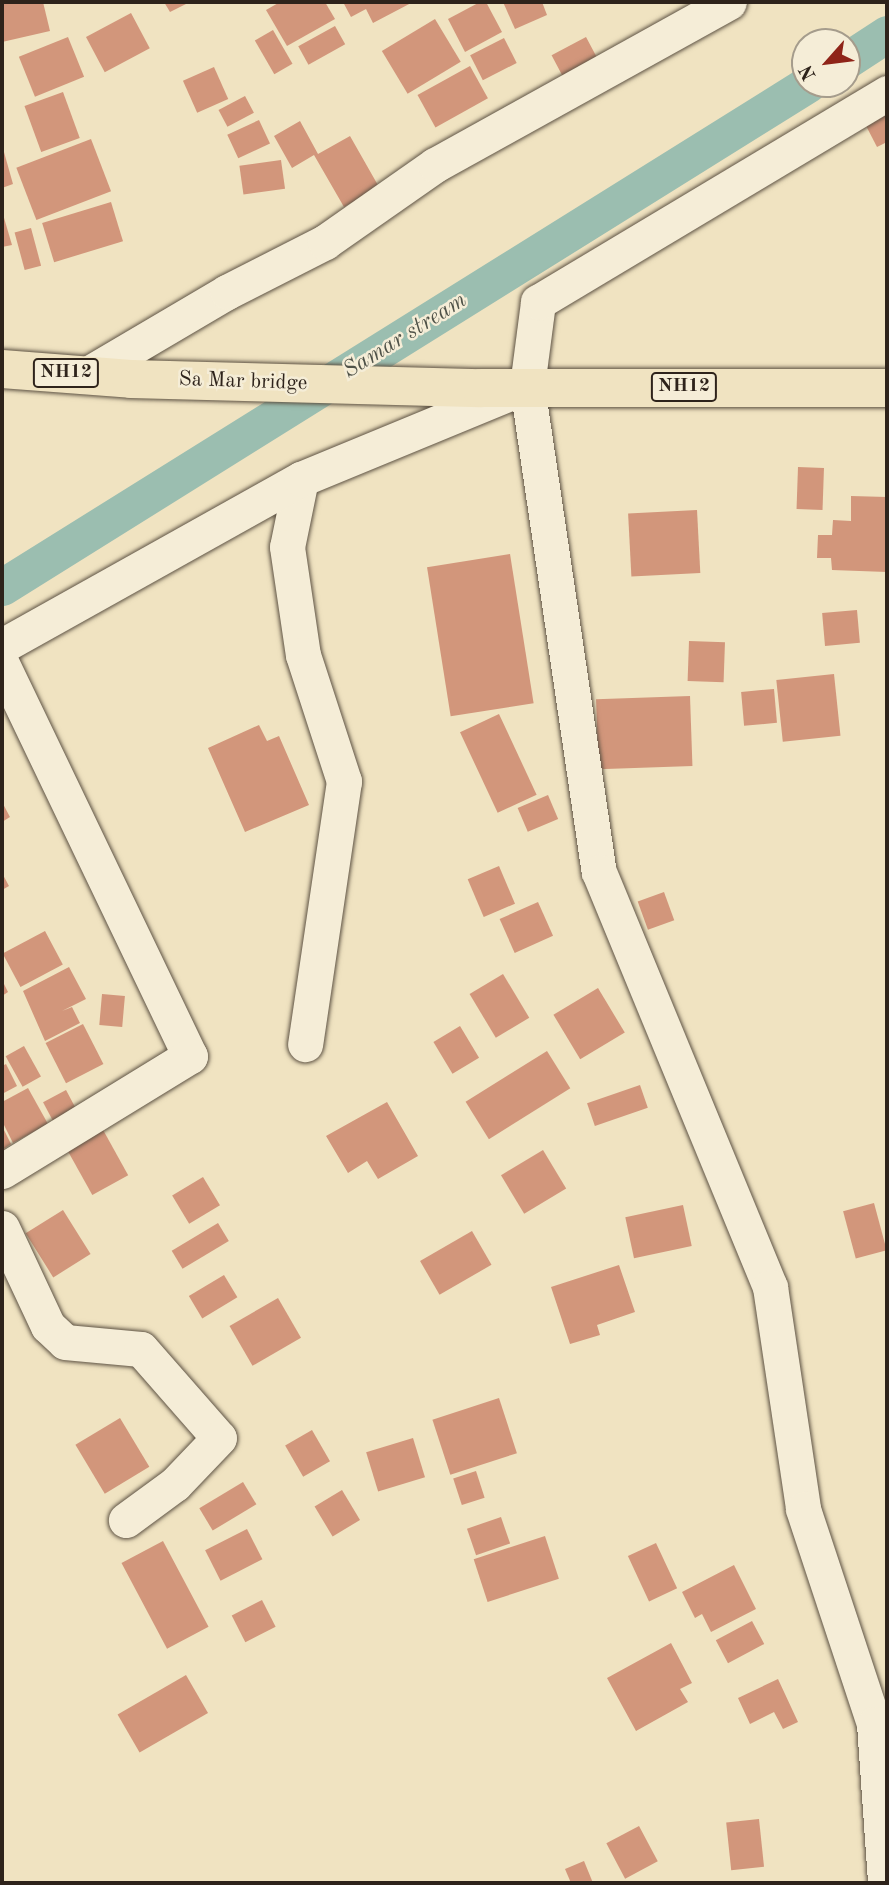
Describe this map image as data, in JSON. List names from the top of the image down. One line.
{"streets":{"highway":["NH12","Sa Mar bridge"]},"crossings":[["NH12","Sa Mar bridge"]],"water":["Samar stream"],"north":"bottom left"}
